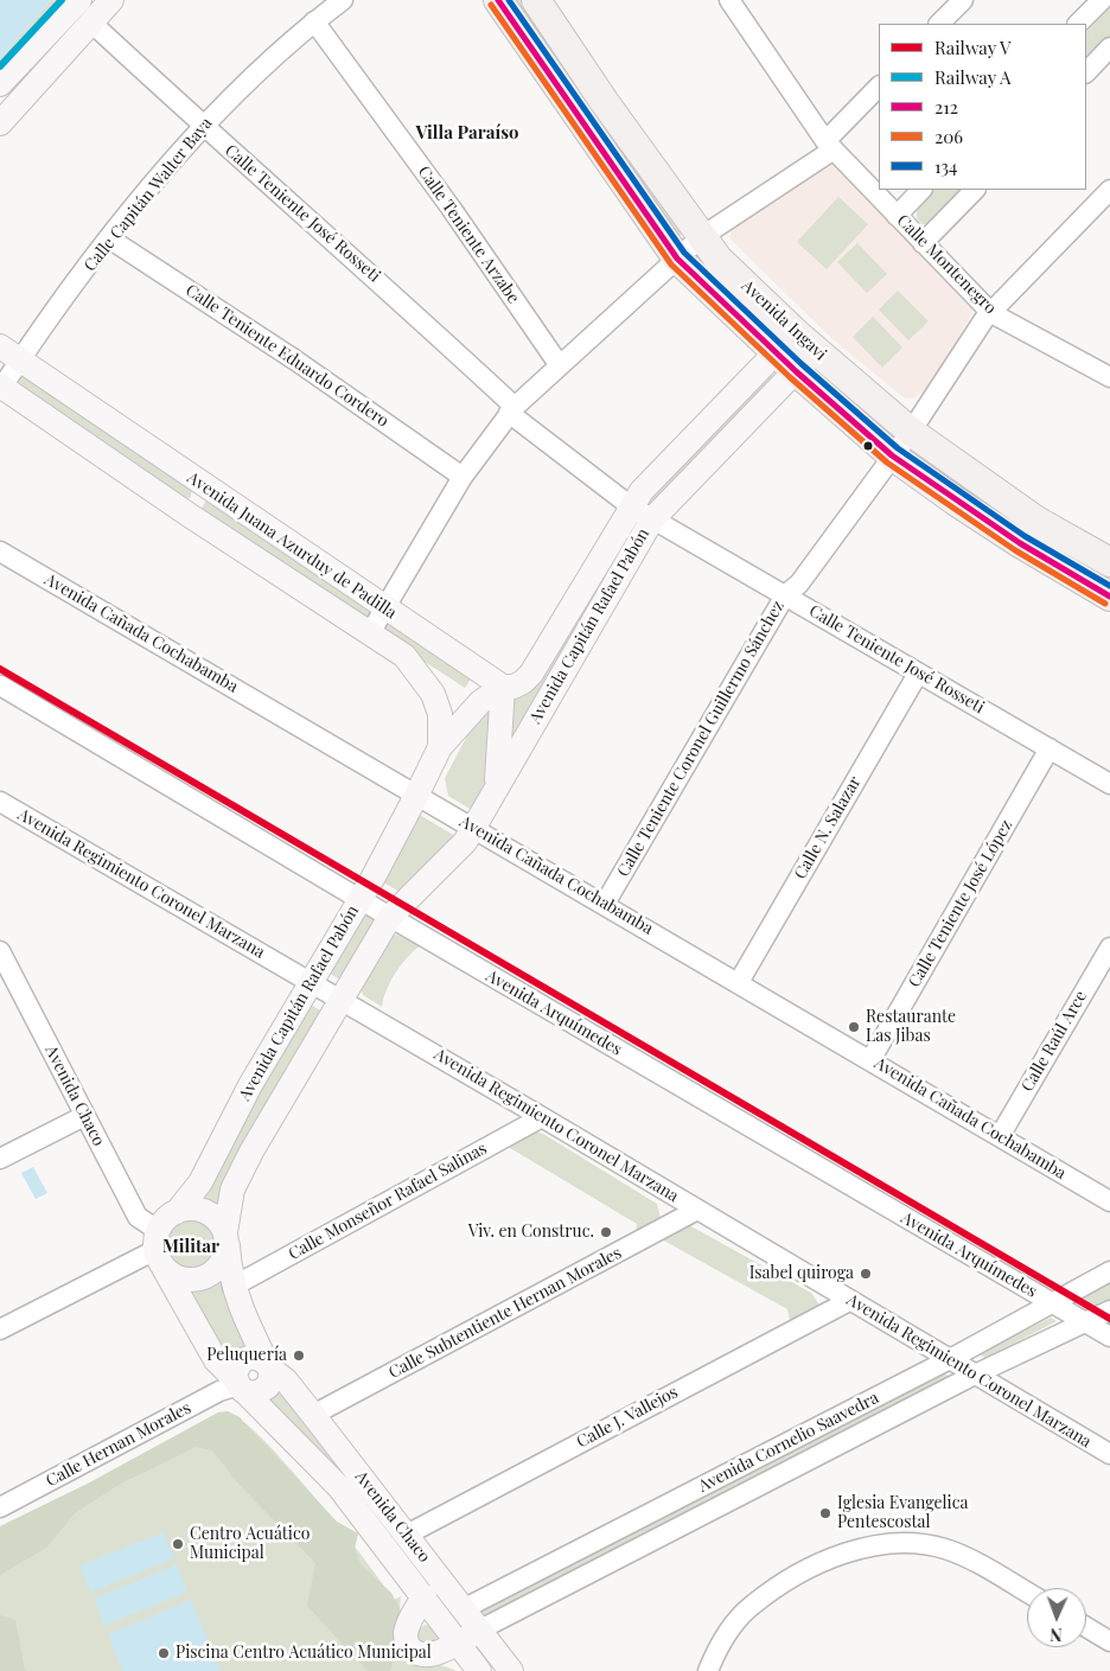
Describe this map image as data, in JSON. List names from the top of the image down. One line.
{"streets":{"highway":["Avenida Ingavi"],"main road":["Avenida Juana Azurduy de Padilla","Avenida Capitán Rafael Pabón","Avenida Chaco"],"street":["Calle Capitán Walter Baya","Calle Teniente José Rosseti","Calle Teniente Arzabe","Calle Montenegro","Calle Teniente Eduardo Cordero","Avenida Cañada Cochabamba","Calle Teniente Coronel Guillermo Sánchez","Calle N. Salazar","Avenida Regimiento Coronel Marzana","Calle Teniente José López","Avenida Arquímedes","Calle Raúl Arce","Calle Monseñor Rafael Salinas","Calle Subtentiente Hernan Morales","Calle J. Vallejos","Avenida Cornelio Saavedra","Calle Hernan Morales"]},"crossings":[["Calle Capitán Walter Baya","Calle Teniente José Rosseti"],["Calle Capitán Walter Baya","Calle Teniente Arzabe"],["Calle Capitán Walter Baya","Calle Teniente Eduardo Cordero"],["Calle Capitán Walter Baya","Avenida Juana Azurduy de Padilla"],["Calle Teniente José Rosseti","Avenida Capitán Rafael Pabón"],["Calle Teniente José Rosseti","Calle Teniente Coronel Guillermo Sánchez"],["Calle Teniente José Rosseti","Calle N. Salazar"],["Calle Teniente José Rosseti","Calle Teniente José López"],["Calle Montenegro","Calle Teniente Coronel Guillermo Sánchez"],["Avenida Ingavi","Avenida Capitán Rafael Pabón"],["Avenida Ingavi","Calle Teniente Coronel Guillermo Sánchez"],["Avenida Juana Azurduy de Padilla","Avenida Capitán Rafael Pabón"],["Avenida Capitán Rafael Pabón","Avenida Cañada Cochabamba"],["Avenida Capitán Rafael Pabón","Avenida Regimiento Coronel Marzana"],["Avenida Capitán Rafael Pabón","Avenida Arquímedes"],["Avenida Capitán Rafael Pabón","Avenida Chaco"],["Avenida Cañada Cochabamba","Calle Teniente Coronel Guillermo Sánchez"],["Avenida Cañada Cochabamba","Calle N. Salazar"],["Avenida Cañada Cochabamba","Calle Teniente José López"],["Avenida Cañada Cochabamba","Calle Raúl Arce"],["Avenida Regimiento Coronel Marzana","Calle Monseñor Rafael Salinas"],["Avenida Regimiento Coronel Marzana","Calle Subtentiente Hernan Morales"],["Avenida Regimiento Coronel Marzana","Calle J. Vallejos"],["Avenida Regimiento Coronel Marzana","Avenida Cornelio Saavedra"],["Avenida Arquímedes","Avenida Cornelio Saavedra"],["Avenida Chaco","Calle Monseñor Rafael Salinas"],["Avenida Chaco","Calle Subtentiente Hernan Morales"],["Avenida Chaco","Calle J. Vallejos"],["Avenida Chaco","Avenida Cornelio Saavedra"],["Avenida Chaco","Calle Hernan Morales"]],"districts":["Villa Paraíso","Militar"],"places":["Restaurante Las Jibas","Viv. en Construc.","Isabel quiroga","Peluquería","Iglesia Evangelica Pentescostal","Centro Acuático Municipal","Piscina Centro Acuático Municipal"],"lines":["rail line A","transit line 212","transit line 134","transit line 206","rail line V"],"legend":["Railway V","Railway A","212","206","134"],"north":"bottom"}
